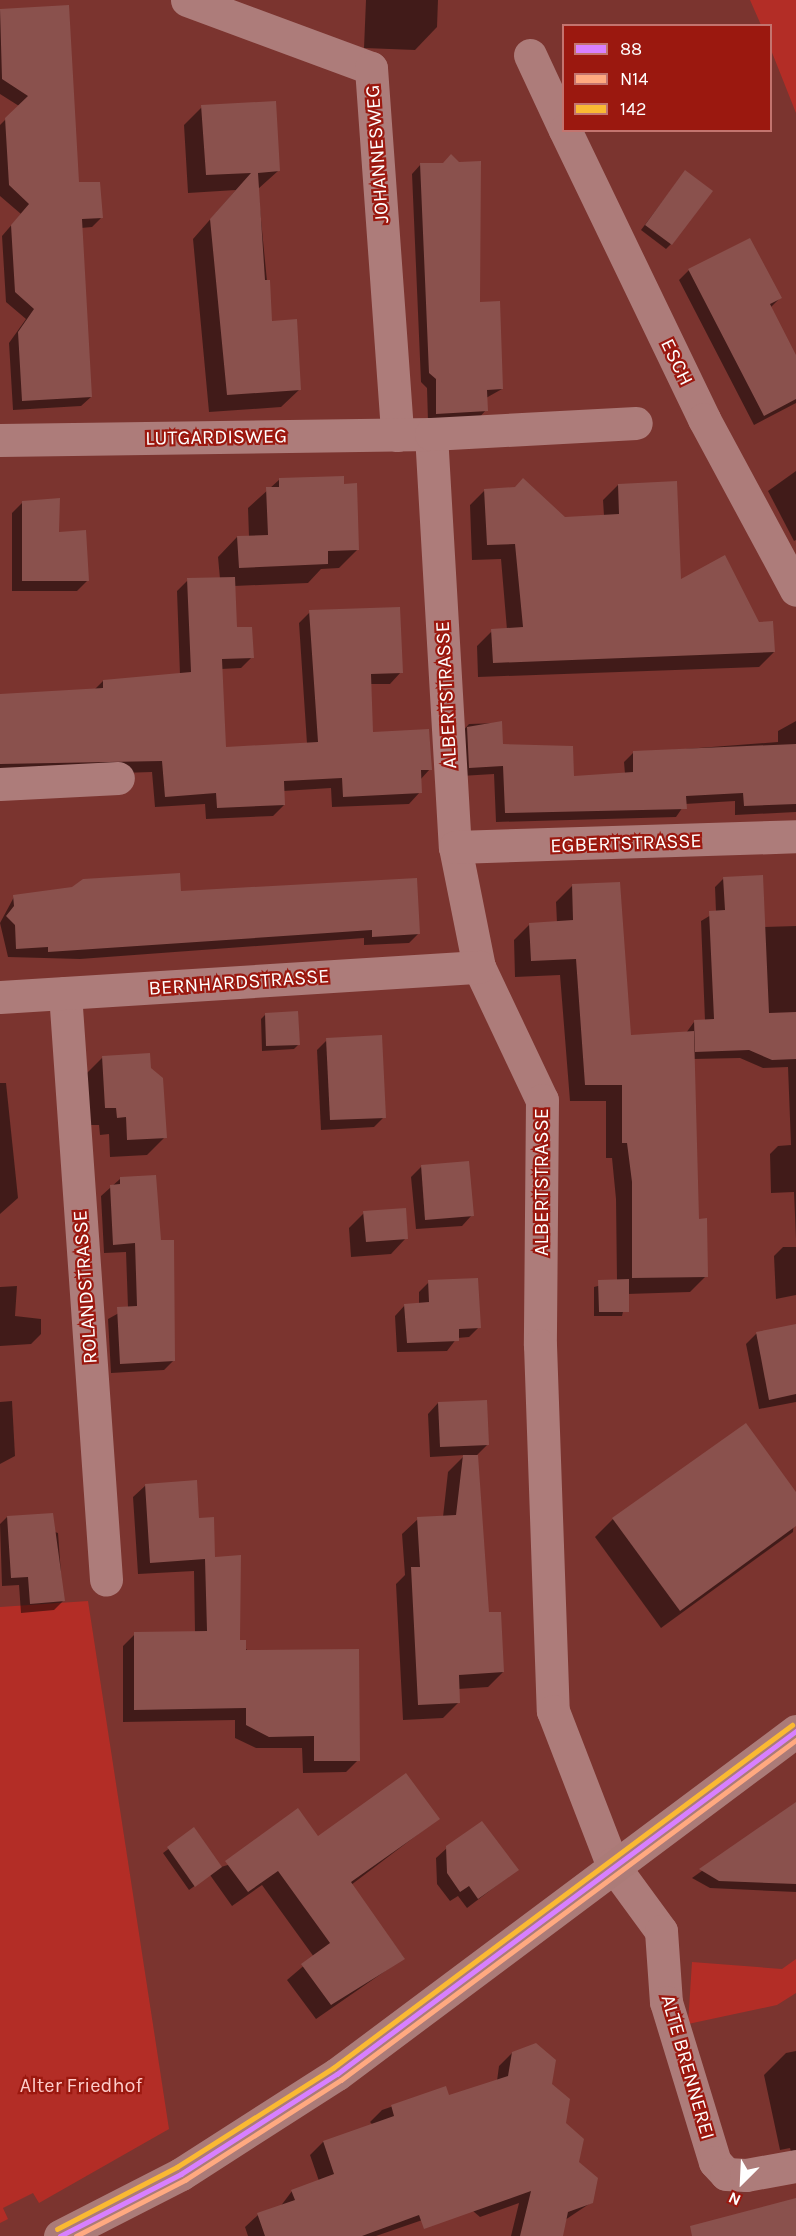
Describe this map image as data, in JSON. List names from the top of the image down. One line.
{"streets":{"street":["JOHANNESWEG","ESCH","LUTGARDISWEG","ALBERTSTRASSE","EGBERTSTRASSE","BERNHARDSTRASSE","ROLANDSTRASSE","ALTE BRENNEREI"]},"crossings":[["JOHANNESWEG","LUTGARDISWEG"],["LUTGARDISWEG","ALBERTSTRASSE"],["ALBERTSTRASSE","EGBERTSTRASSE"],["ALBERTSTRASSE","BERNHARDSTRASSE"],["ALBERTSTRASSE","ALTE BRENNEREI"],["BERNHARDSTRASSE","ROLANDSTRASSE"]],"parks":["Alter Friedhof"],"lines":["transit line 142","transit line 88","transit line N14"],"legend":["88","N14","142"],"north":"bottom left"}
